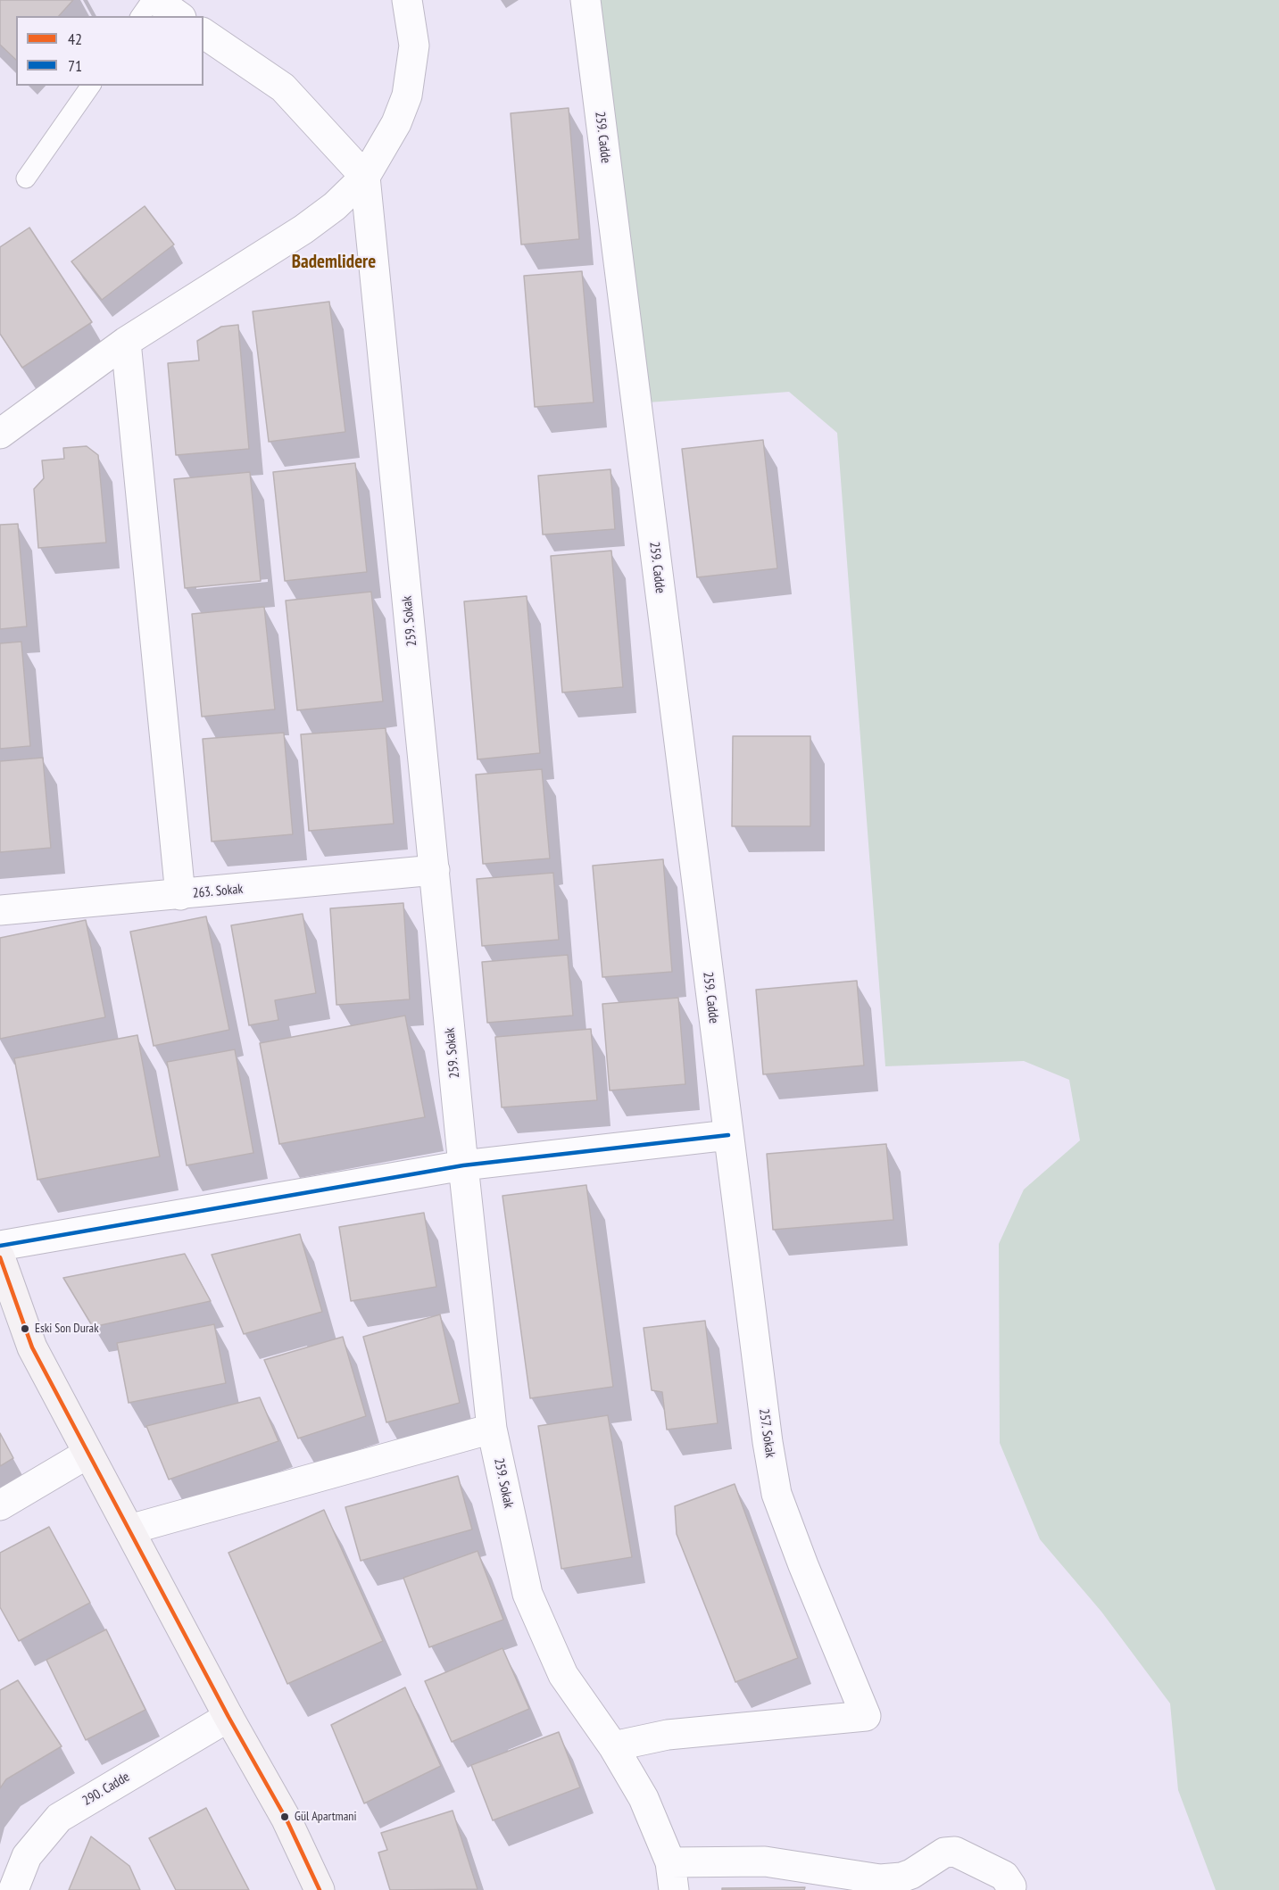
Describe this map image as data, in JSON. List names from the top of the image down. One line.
{"streets":{"street":["259. Cadde","259. Sokak","263. Sokak","257. Sokak","290. Cadde"]},"crossings":[["259. Cadde","257. Sokak"],["259. Sokak","263. Sokak"],["259. Sokak","257. Sokak"]],"districts":["Bademlidere"],"places":["Eski Son Durak","Gül Apartmani"],"lines":["transit line 71","transit line 42"],"legend":["42","71"]}
